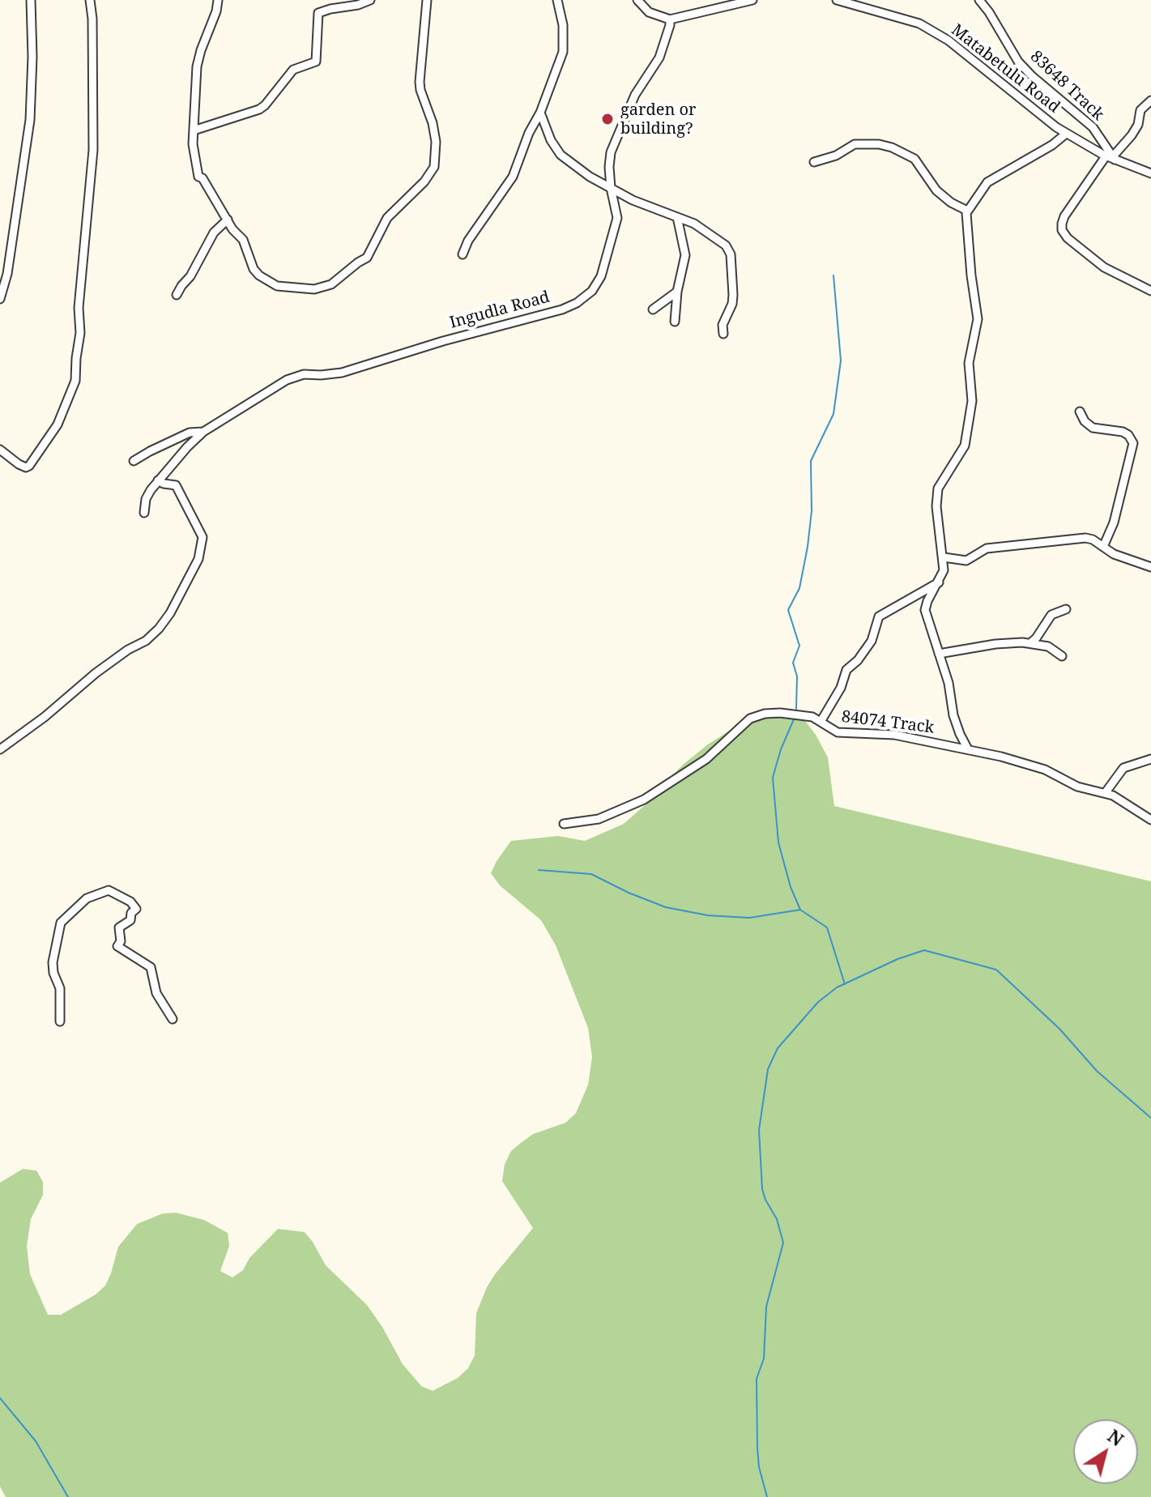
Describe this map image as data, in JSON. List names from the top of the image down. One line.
{"streets":{"street":["Matabetulu Road","83648 Track","Ingudla Road","84074 Track"]},"crossings":[["Matabetulu Road","83648 Track"]],"places":["garden or building?"],"north":"top right"}
